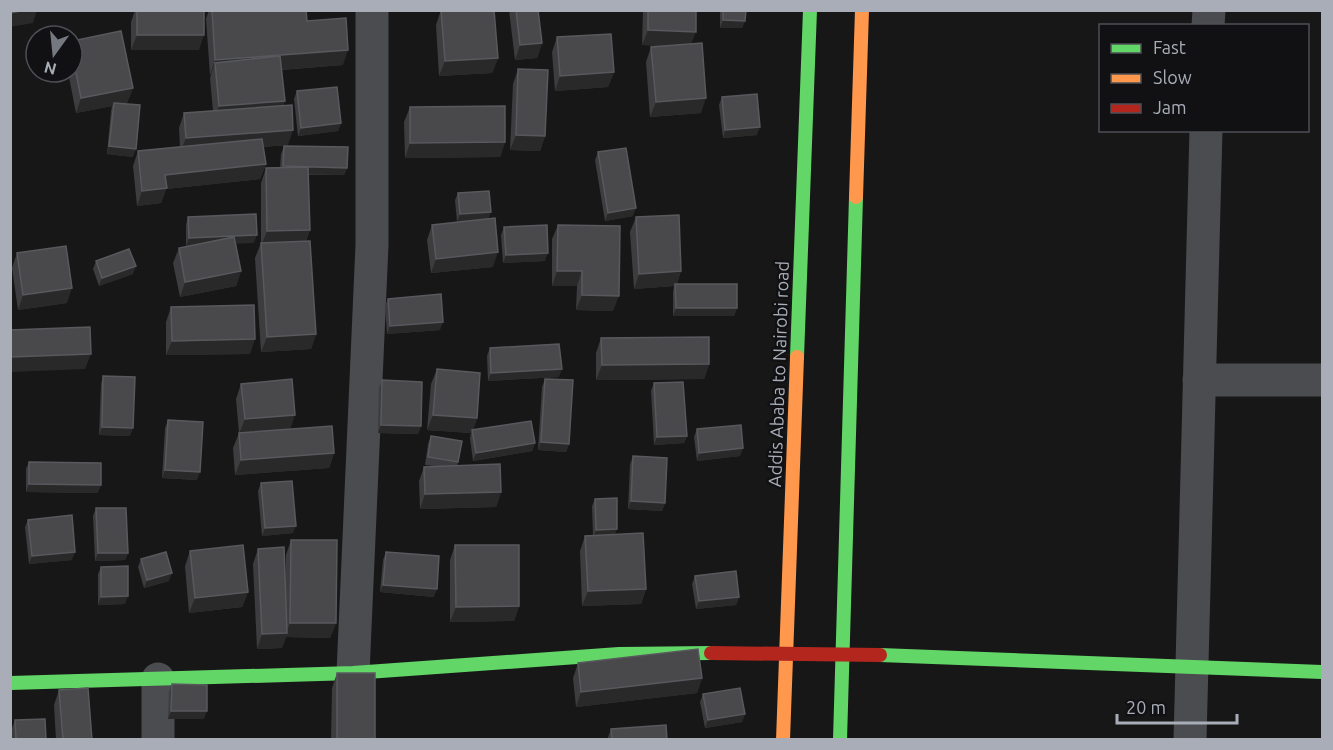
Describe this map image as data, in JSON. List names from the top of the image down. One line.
{"streets":{"main road":["Addis Ababa to Nairobi road"]},"legend":["Fast","Slow","Jam"],"scale_bar":"20 m","north":"bottom"}
